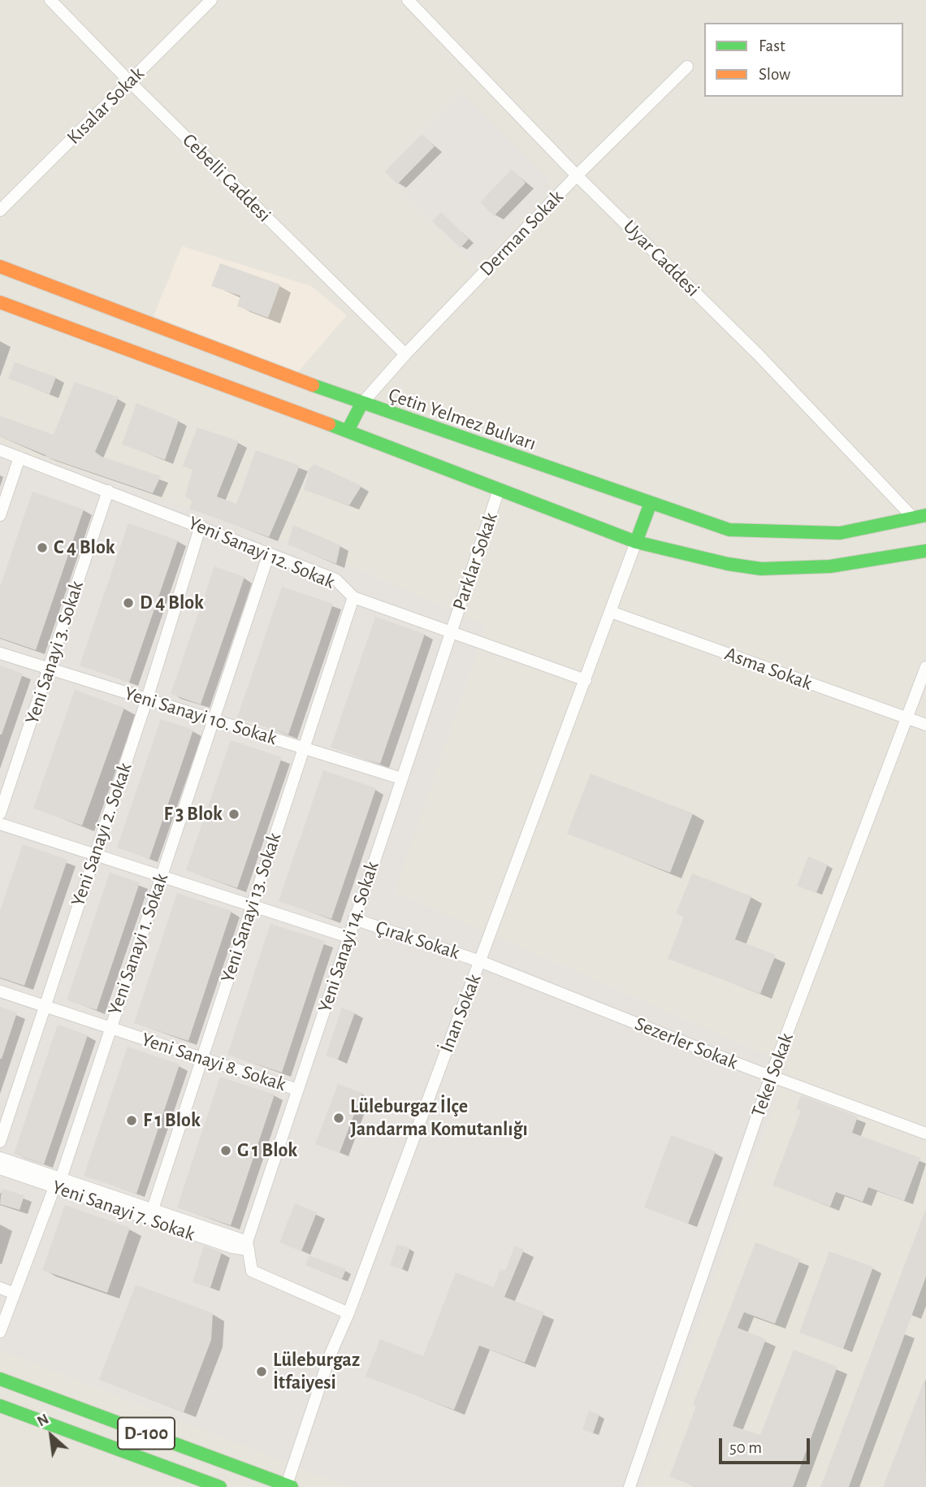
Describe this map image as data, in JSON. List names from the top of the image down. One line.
{"streets":{"main road":["Çetin Yelmez Bulvarı","D-100"],"street":["Kısalar Sokak","Cebelli Caddesi","Derman Sokak","Uyar Caddesi","Yeni Sanayi 12. Sokak","Parklar Sokak","Yeni Sanayi 3. Sokak","Asma Sokak","Yeni Sanayi 10. Sokak","Yeni Sanayi 2. Sokak","Yeni Sanayi 13. Sokak","Yeni Sanayi 14. Sokak","Çırak Sokak","Yeni Sanayi 1. Sokak","İnan Sokak","Sezerler Sokak","Yeni Sanayi 8. Sokak","Tekel Sokak","Yeni Sanayi 7. Sokak"]},"crossings":[["Kısalar Sokak","Cebelli Caddesi"],["Cebelli Caddesi","Derman Sokak"],["Derman Sokak","Uyar Caddesi"],["Derman Sokak","Çetin Yelmez Bulvarı"],["Uyar Caddesi","Çetin Yelmez Bulvarı"],["Yeni Sanayi 12. Sokak","Parklar Sokak"],["Yeni Sanayi 12. Sokak","Yeni Sanayi 3. Sokak"],["Yeni Sanayi 12. Sokak","Yeni Sanayi 2. Sokak"],["Yeni Sanayi 12. Sokak","Yeni Sanayi 13. Sokak"],["Yeni Sanayi 12. Sokak","Yeni Sanayi 14. Sokak"],["Yeni Sanayi 12. Sokak","Yeni Sanayi 1. Sokak"],["Yeni Sanayi 12. Sokak","İnan Sokak"],["Parklar Sokak","Yeni Sanayi 14. Sokak"],["Yeni Sanayi 3. Sokak","Yeni Sanayi 10. Sokak"],["Asma Sokak","İnan Sokak"],["Asma Sokak","Tekel Sokak"],["Yeni Sanayi 10. Sokak","Yeni Sanayi 2. Sokak"],["Yeni Sanayi 10. Sokak","Yeni Sanayi 13. Sokak"],["Yeni Sanayi 10. Sokak","Yeni Sanayi 14. Sokak"],["Yeni Sanayi 10. Sokak","Yeni Sanayi 1. Sokak"],["Yeni Sanayi 2. Sokak","Yeni Sanayi 8. Sokak"],["Yeni Sanayi 13. Sokak","Yeni Sanayi 8. Sokak"],["Yeni Sanayi 13. Sokak","Yeni Sanayi 7. Sokak"],["Yeni Sanayi 14. Sokak","Çırak Sokak"],["Yeni Sanayi 14. Sokak","Yeni Sanayi 8. Sokak"],["Yeni Sanayi 14. Sokak","Yeni Sanayi 7. Sokak"],["Çırak Sokak","İnan Sokak"],["Çırak Sokak","Sezerler Sokak"],["Yeni Sanayi 1. Sokak","Yeni Sanayi 8. Sokak"],["Yeni Sanayi 1. Sokak","Yeni Sanayi 7. Sokak"],["İnan Sokak","Sezerler Sokak"],["İnan Sokak","D-100"],["Sezerler Sokak","Tekel Sokak"]],"places":["C 4 Blok","D 4 Blok","F 3 Blok","Lüleburgaz İlçe Jandarma Komutanlığı","F 1 Blok","G 1 Blok","Lüleburgaz İtfaiyesi"],"legend":["Fast","Slow"],"scale_bar":"50 m","north":"top left"}
